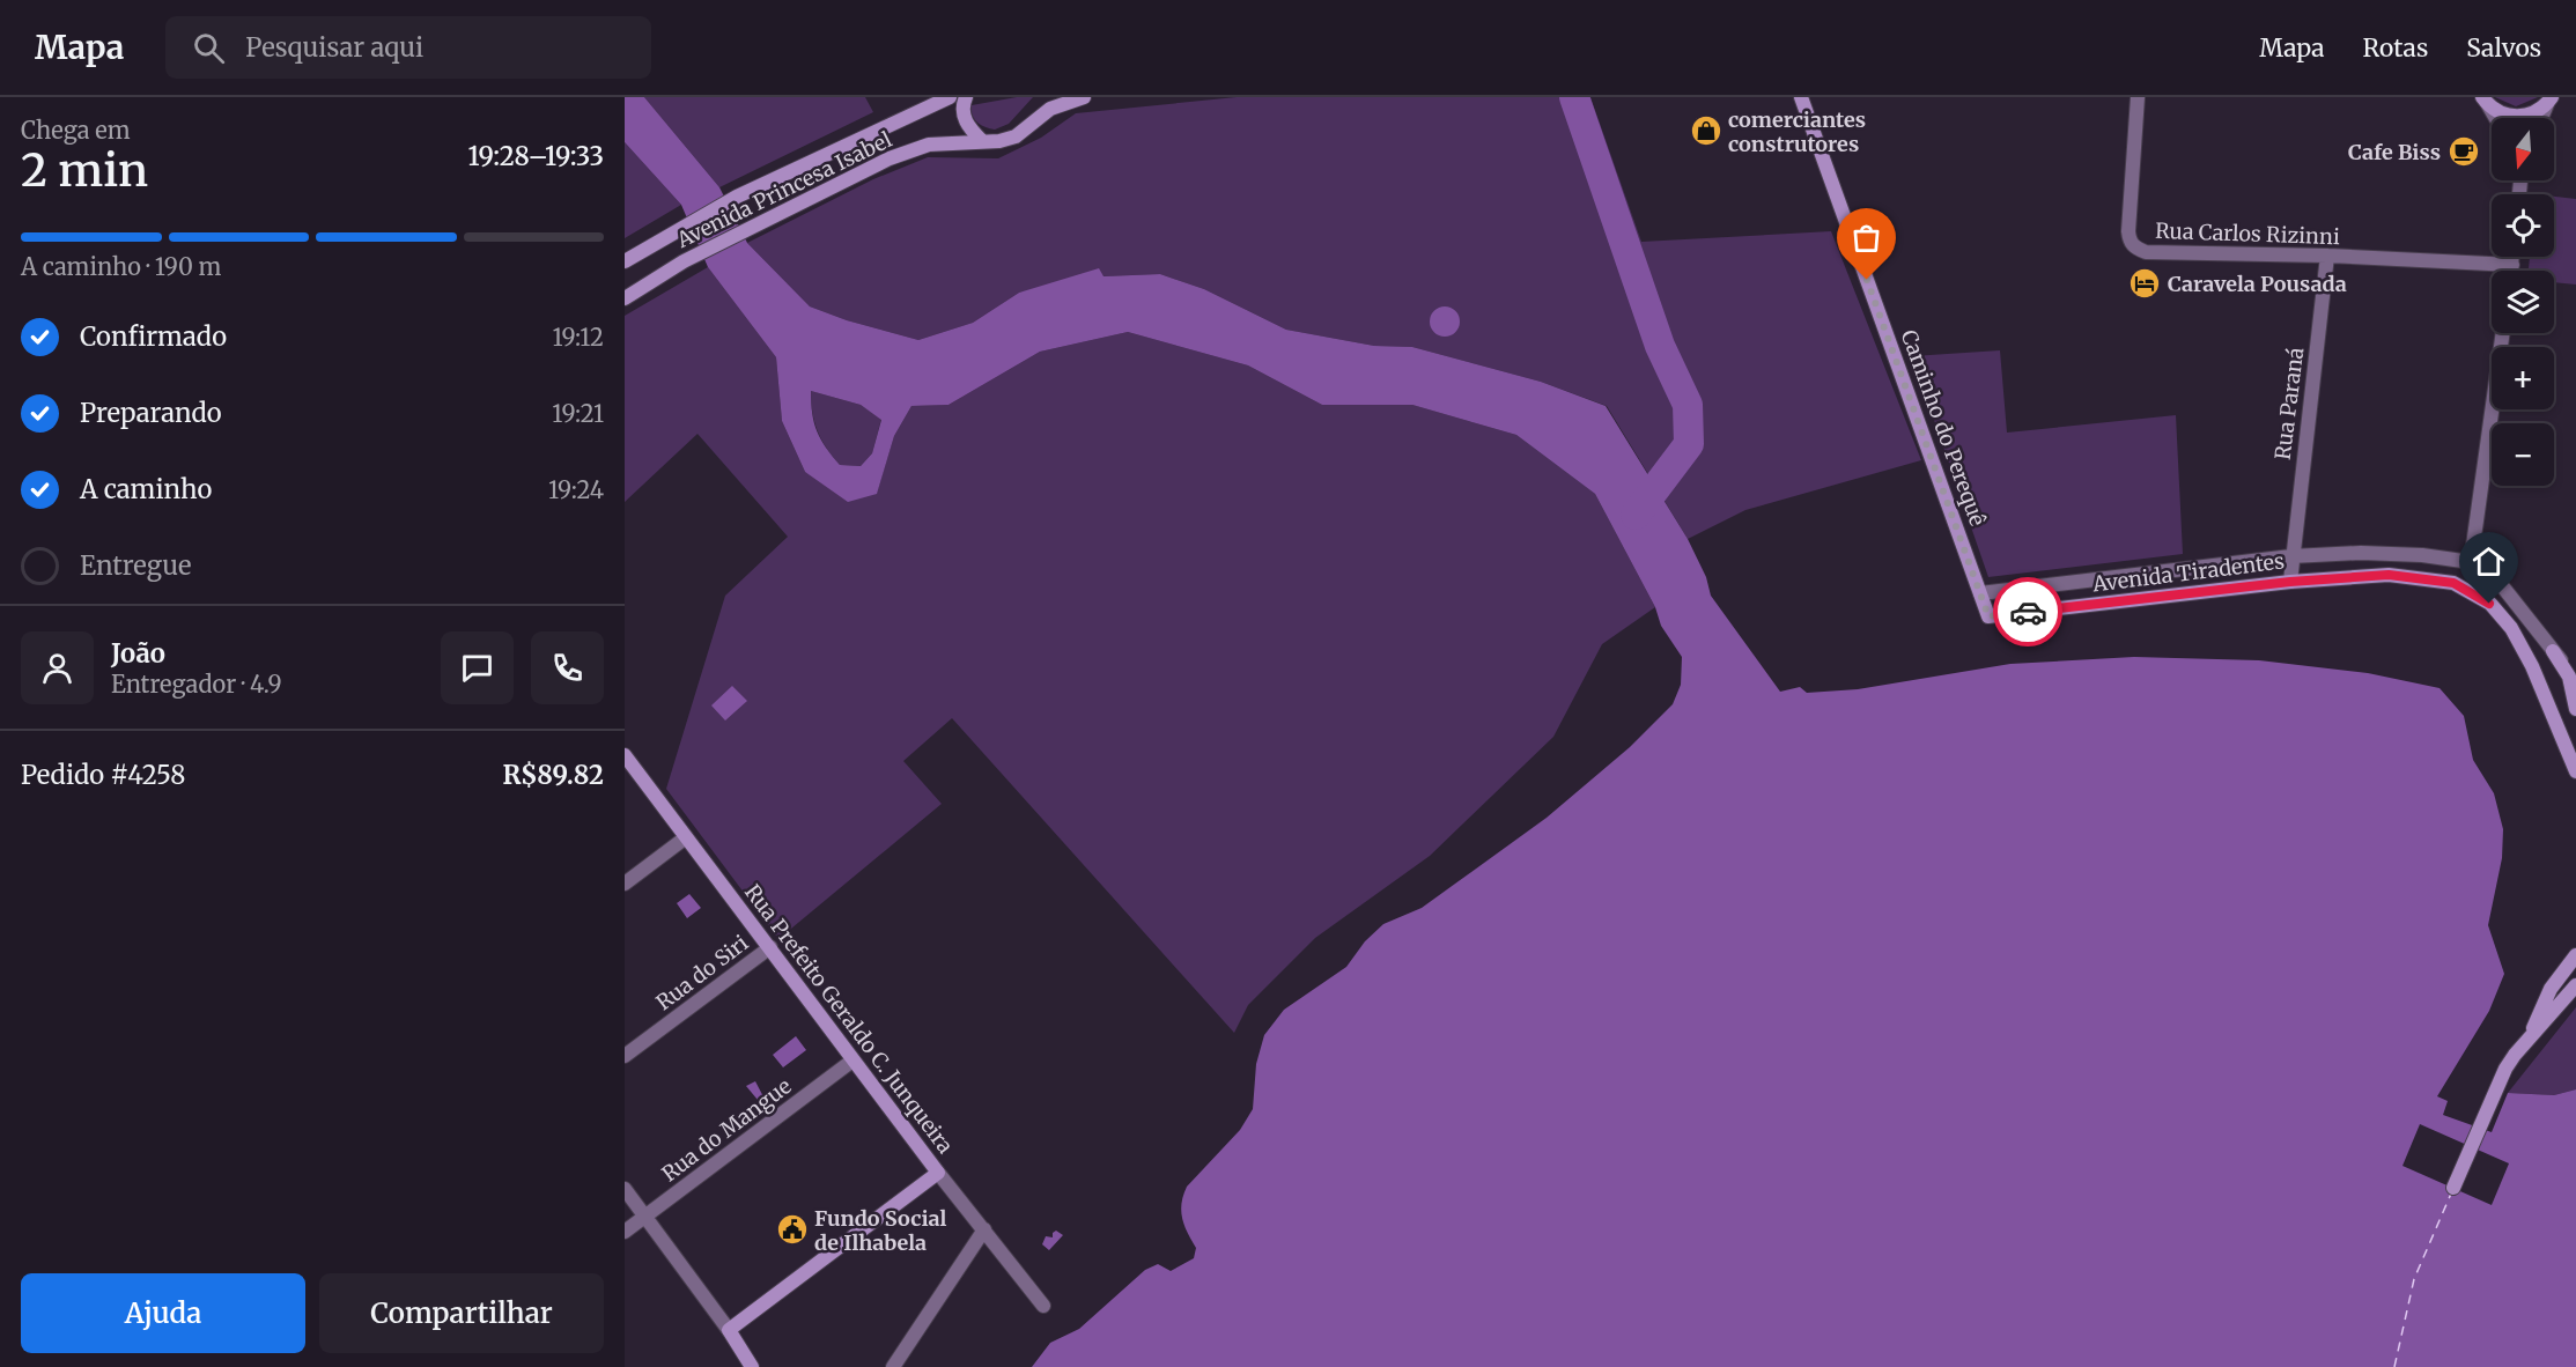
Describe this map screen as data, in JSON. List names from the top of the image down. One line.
{"streets":{"main road":["Avenida Princesa Isabel","Caminho do Perequê","Avenida Tiradentes","Rua Prefeito Geraldo C. Junqueira"],"street":["Rua Carlos Rizinni","Rua Paraná","Rua do Siri","Rua do Mangue"]},"crossings":[["Rua Carlos Rizinni","Rua Paraná"],["Rua Paraná","Avenida Tiradentes"],["Caminho do Perequê","Avenida Tiradentes"],["Rua do Siri","Rua Prefeito Geraldo C. Junqueira"],["Rua Prefeito Geraldo C. Junqueira","Rua do Mangue"]],"places":{"shop":["comerciantes construtores"],"cafe":["Cafe Biss"],"hotel":["Caravela Pousada"],"public building":["Fundo Social de Ilhabela"]},"north":"bottom","page":{"header":"Mapa","search":"Pesquisar aqui","nav":["Mapa","Rotas","Salvos"],"heading":["2 min","Chega em","19:28–19:33"],"panel":["João","Entregador · 4.9","Pedido #4258","R$89.82"],"map_buttons":["+","−"],"bar":"A caminho · 190 m","list":[["Confirmado","19:12"],["Preparando","19:21"],["A caminho","19:24"],"Entregue"],"buttons":["Ajuda","Compartilhar"]}}
